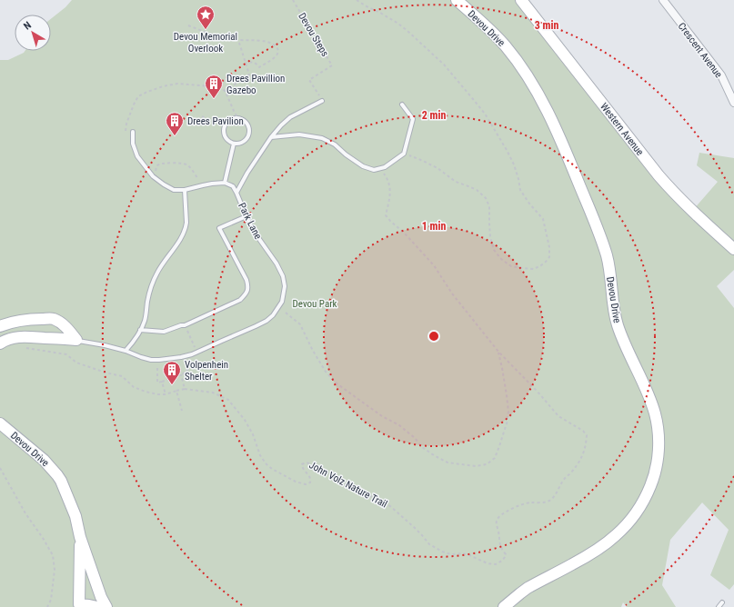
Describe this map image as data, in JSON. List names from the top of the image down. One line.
{"streets":{"street":["Devou Drive","Crescent Avenue","Western Avenue"],"lane":["Park Lane"],"path":["Devou Steps","John Volz Nature Trail"]},"parks":["Devou Park"],"places":{"place":["Devou Memorial Overlook"],"building":["Drees Pavillion Gazebo","Drees Pavilion","Volpenhein Shelter"]},"north":"top left","rings":["3 min","2 min","1 min"]}
